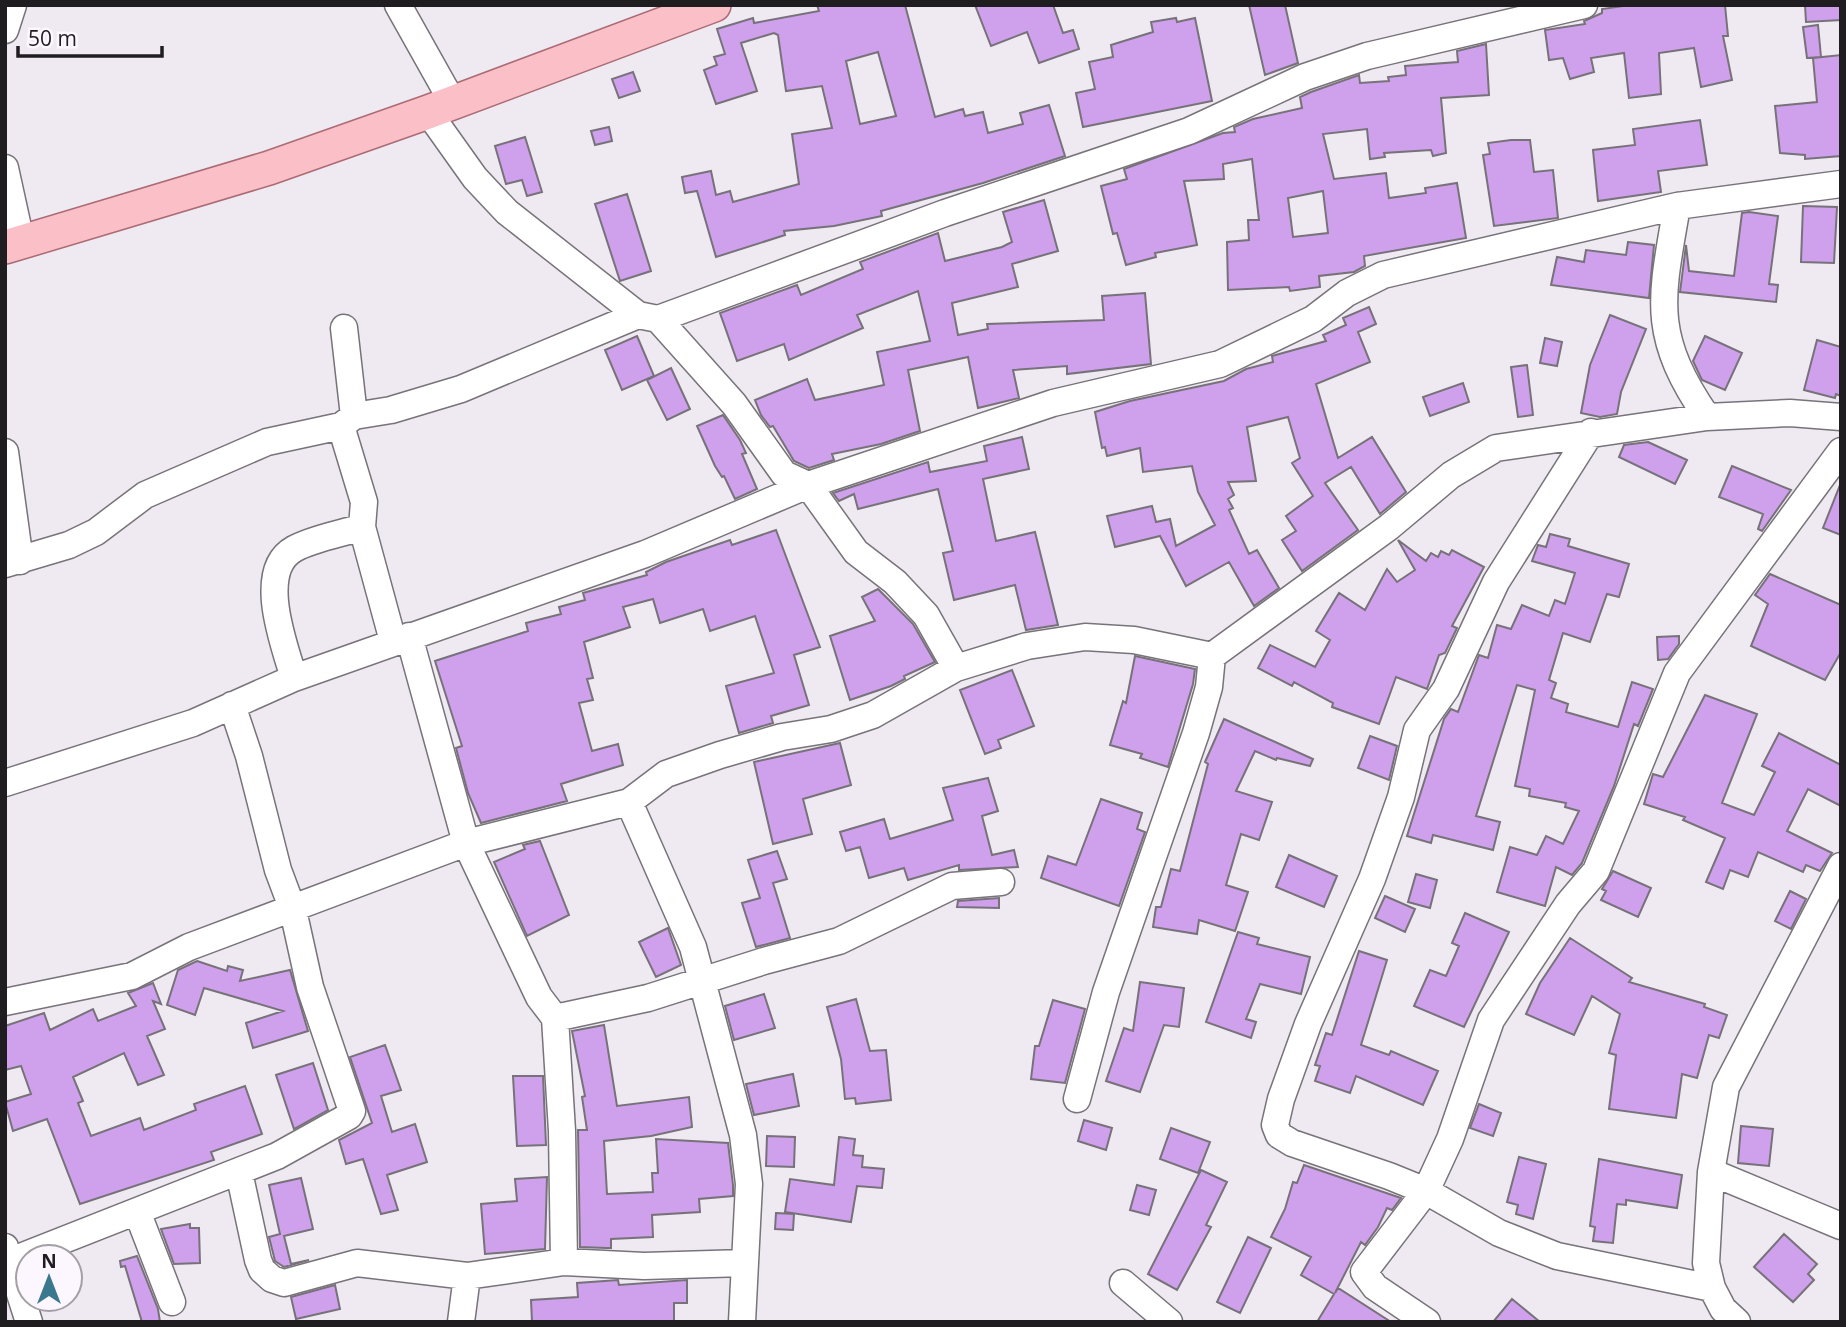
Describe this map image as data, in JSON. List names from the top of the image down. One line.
{"scale_bar":"50 m","north":"top"}
